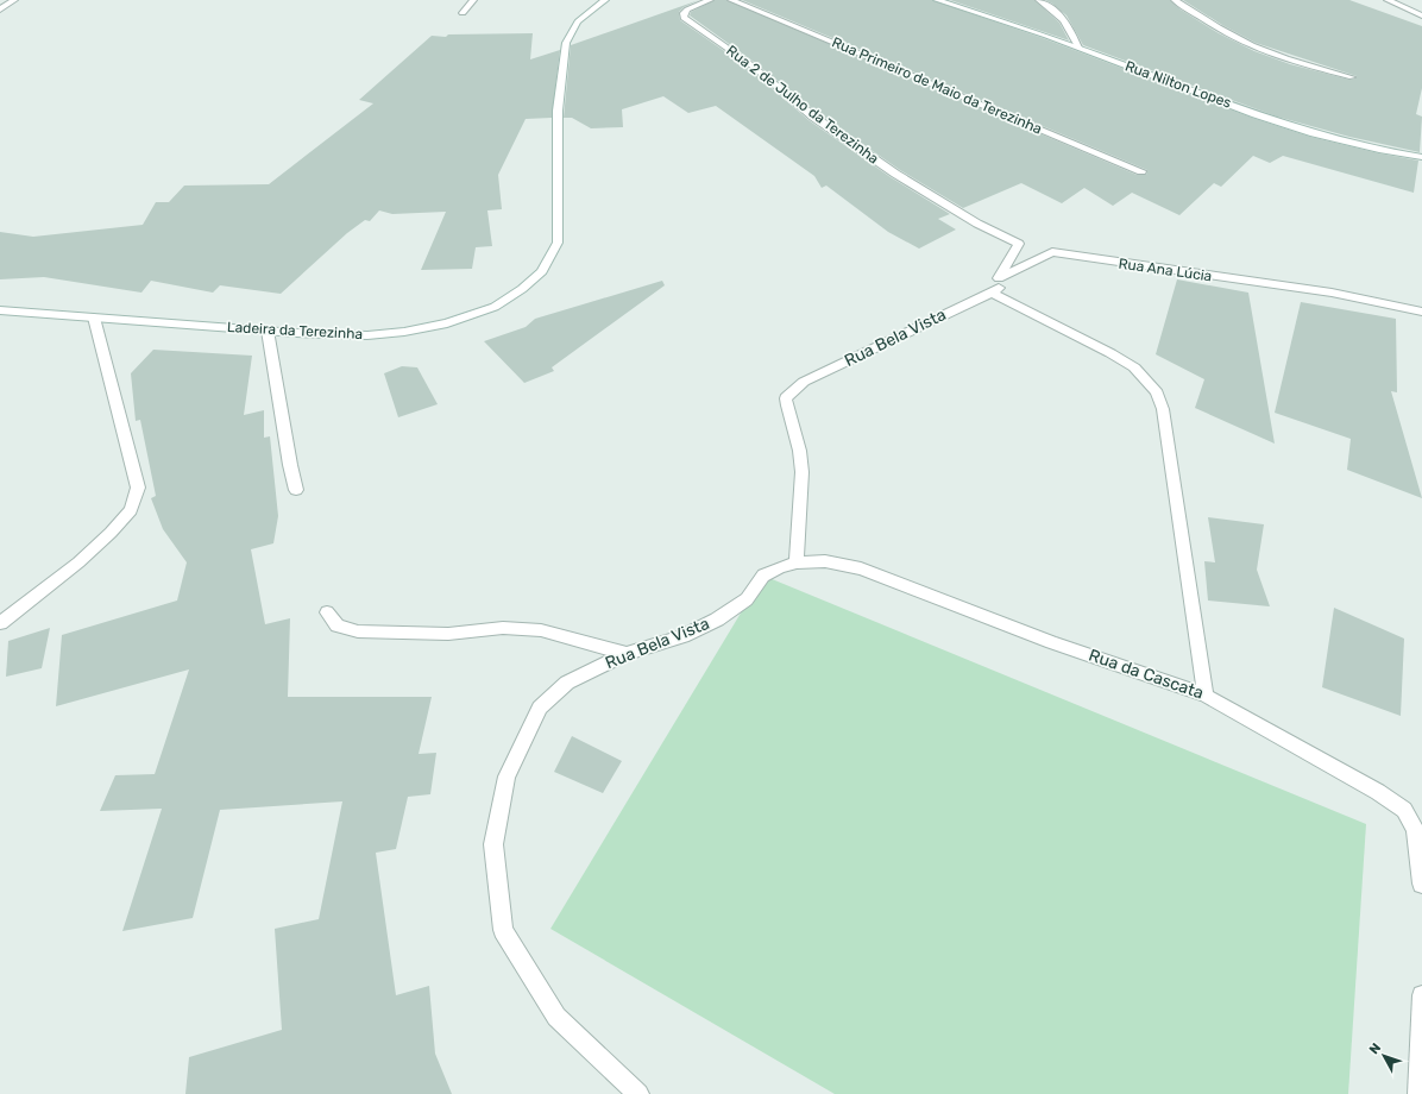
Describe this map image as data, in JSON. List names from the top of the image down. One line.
{"streets":{"street":["Rua Nilton Lopes","Rua Primeiro de Maio da Terezinha","Rua 2 de Julho da Terezinha","Rua Ana Lúcia","Ladeira da Terezinha","Rua Bela Vista","Rua da Cascata"]},"crossings":[["Rua 2 de Julho da Terezinha","Rua Ana Lúcia"],["Rua Bela Vista","Rua da Cascata"]],"north":"top left"}
